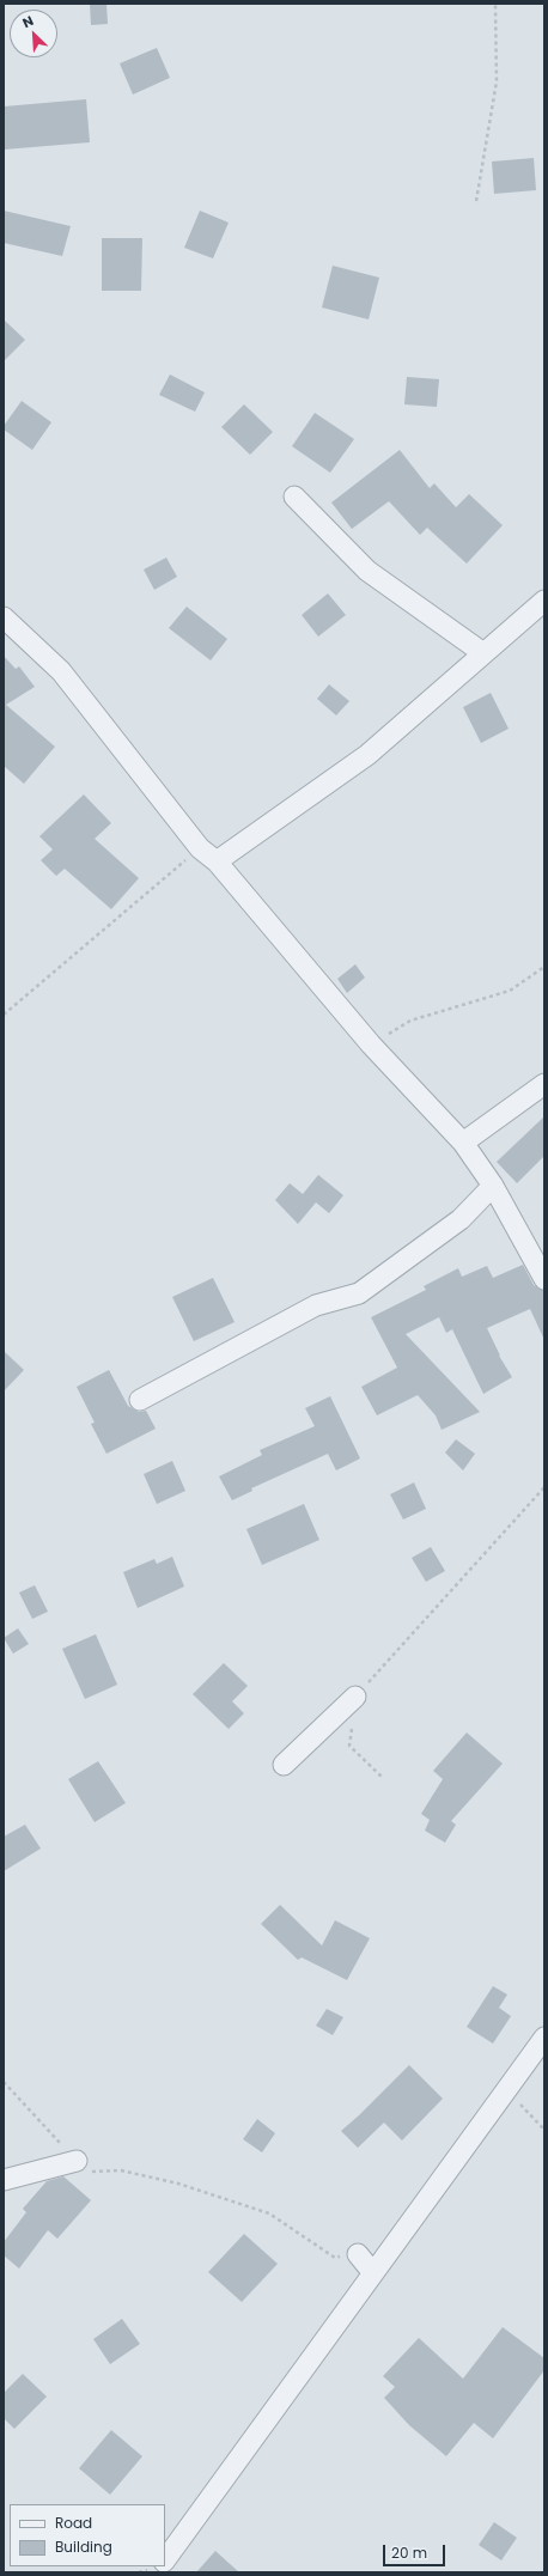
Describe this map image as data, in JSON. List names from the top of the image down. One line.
{"legend":["Road","Building"],"scale_bar":"20 m","north":"top left"}
